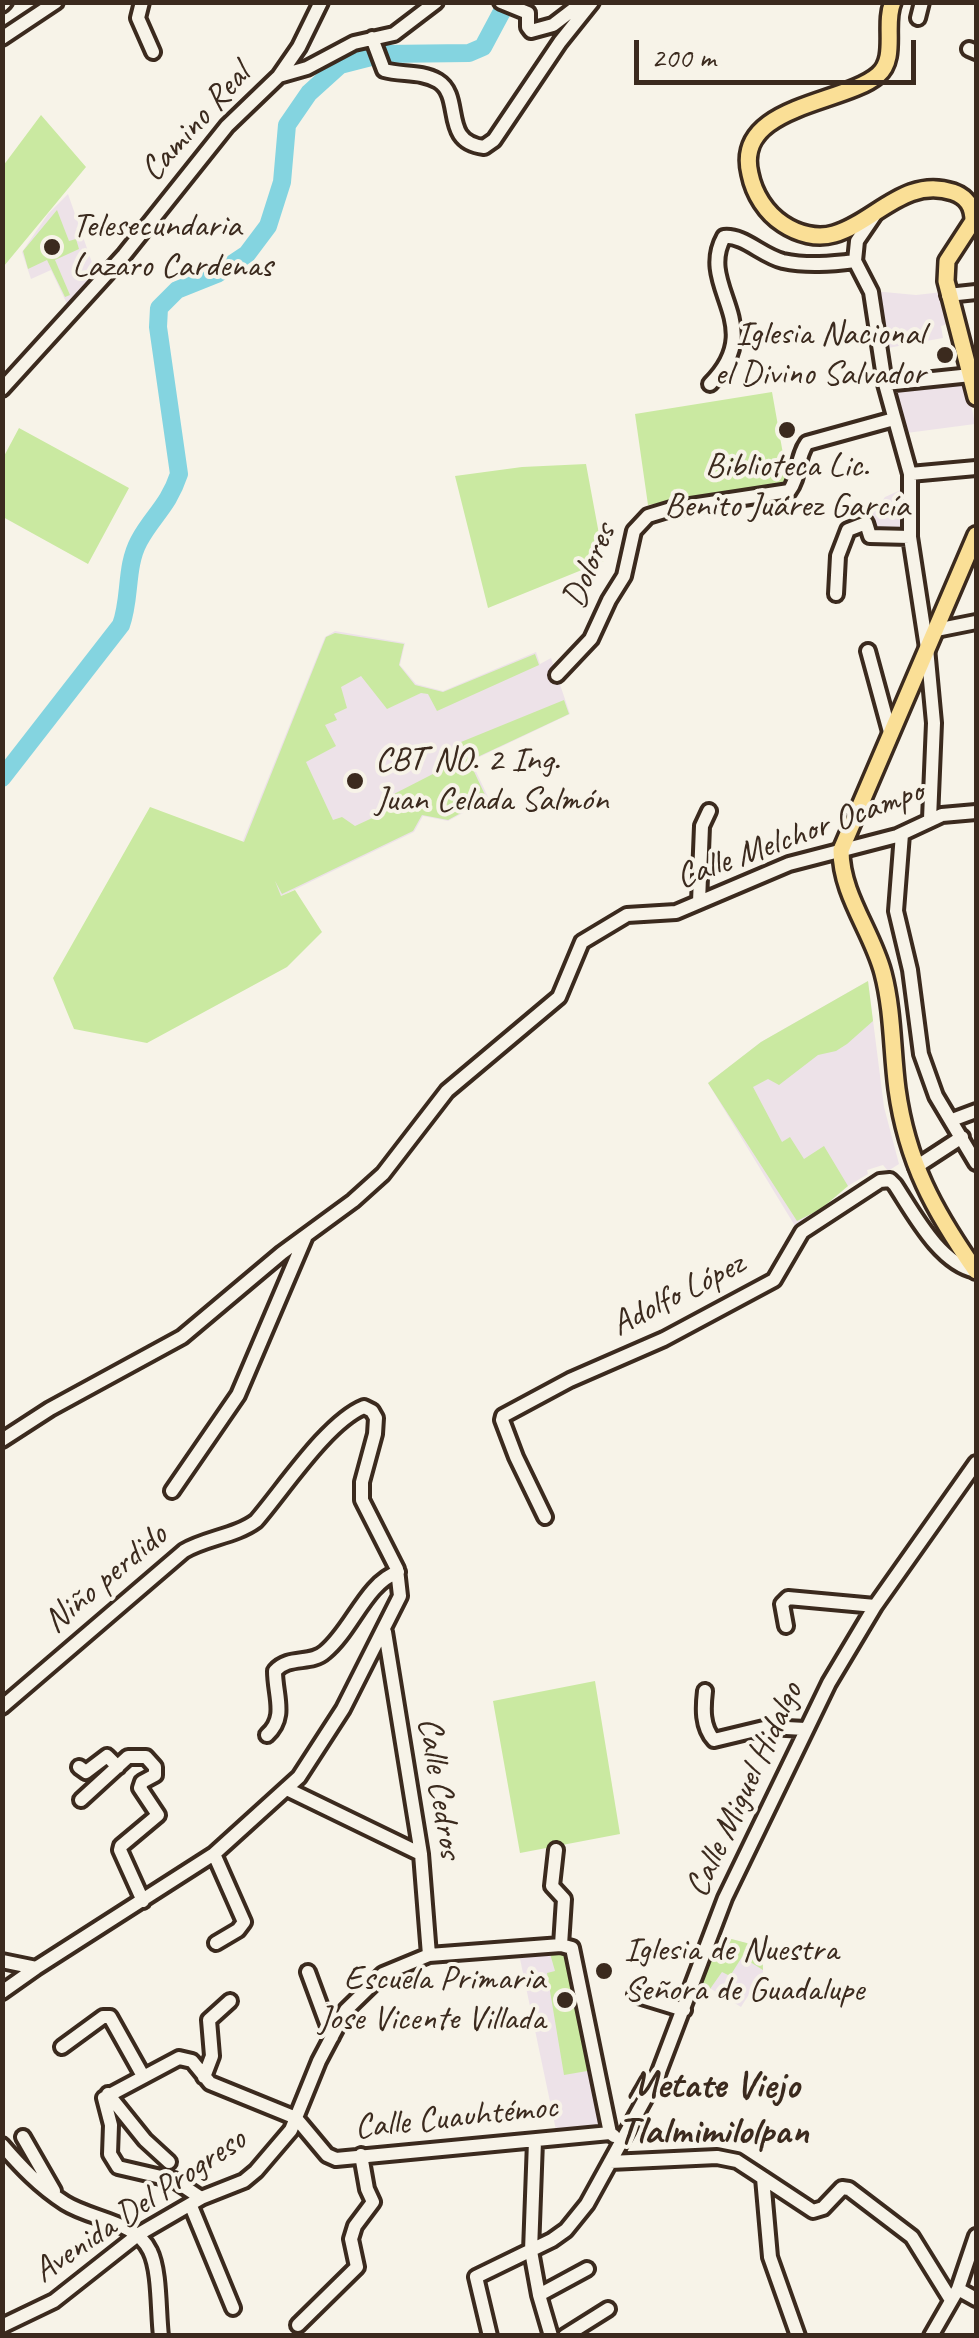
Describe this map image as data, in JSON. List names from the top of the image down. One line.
{"streets":{"street":["Camino Real","Dolores","Calle Melchor Ocampo","Adolfo López","Niño perdido","Calle Cedros","Calle Miguel Hidalgo","Calle Cuauhtémoc","Avenida Del Progreso"]},"crossings":[["Niño perdido","Calle Cedros"],["Calle Cedros","Avenida Del Progreso"],["Calle Miguel Hidalgo","Calle Cuauhtémoc"],["Calle Cuauhtémoc","Avenida Del Progreso"]],"districts":["Metate Viejo Tlalmimilolpan"],"places":["Telesecundaria Lazaro Cardenas","Iglesia Nacional el Divino Salvador","Biblioteca Lic. Benito Juárez García","CBT NO. 2 Ing. Juan Celada Salmón","Iglesia de Nuestra Señora de Guadalupe","Escuela Primaria Jose Vicente Villada"],"scale_bar":"200 m"}
